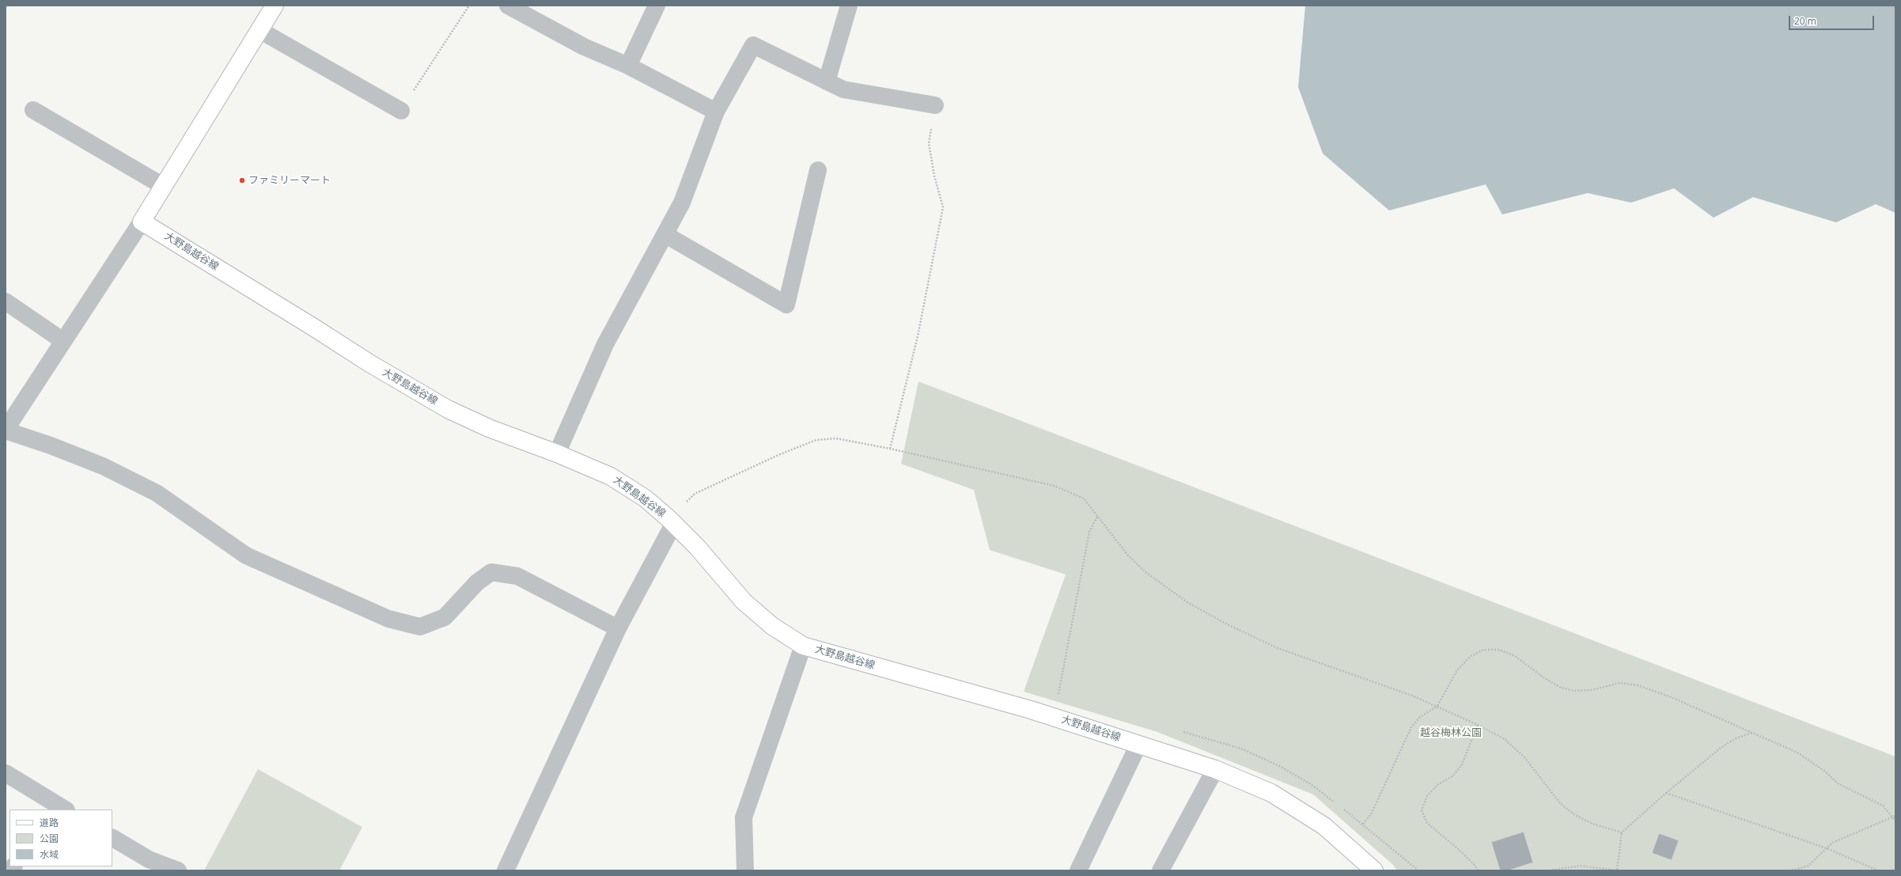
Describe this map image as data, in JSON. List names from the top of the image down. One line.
{"streets":{"main road":["大野島越谷線"]},"parks":["越谷梅林公園"],"places":["ファミリーマート"],"legend":["道路","公園","水域"],"scale_bar":"20 m"}
